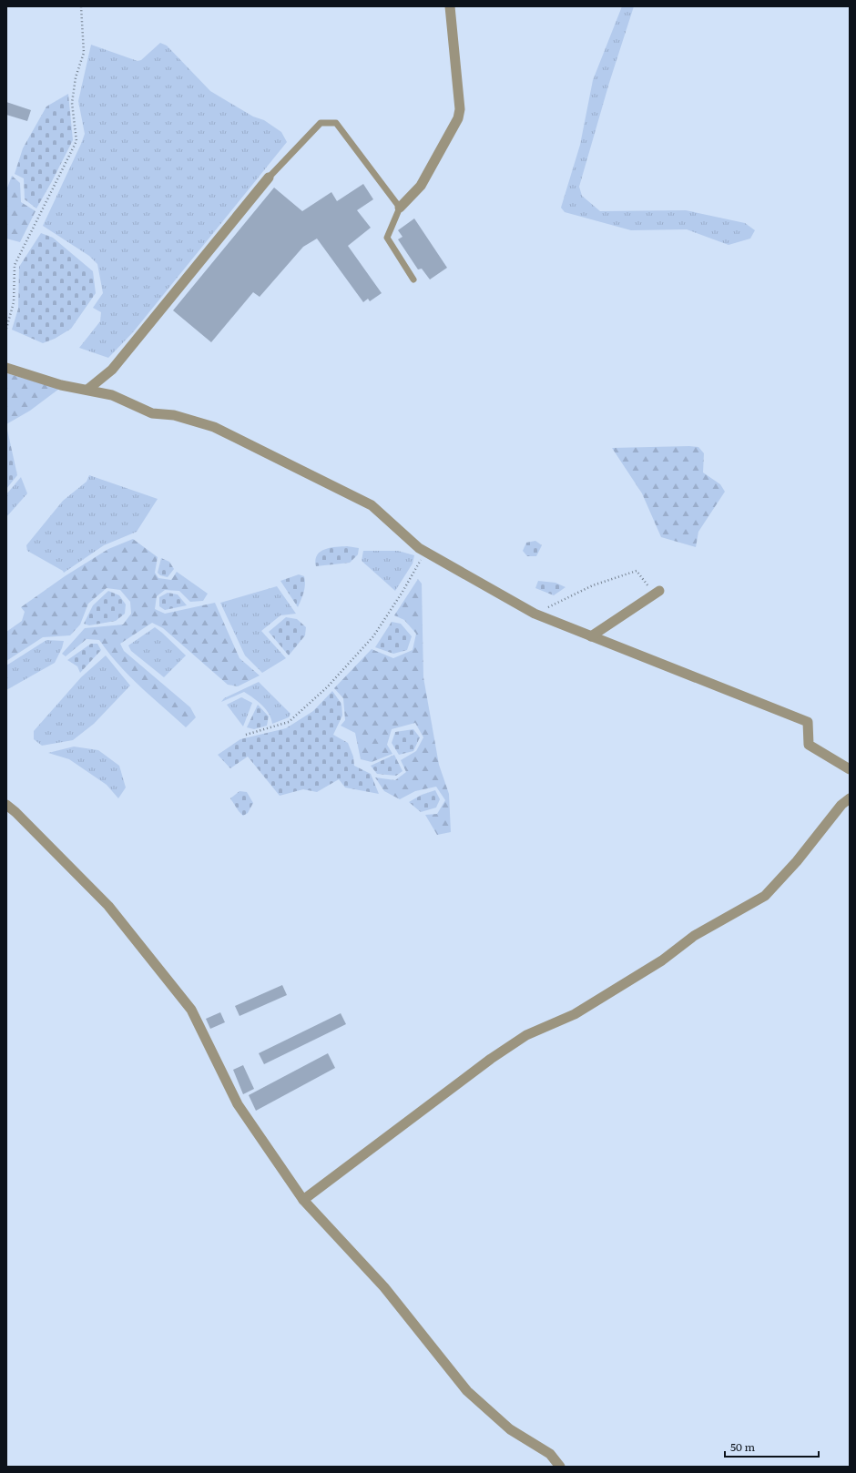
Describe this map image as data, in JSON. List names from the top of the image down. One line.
{"scale_bar":"50 m"}
